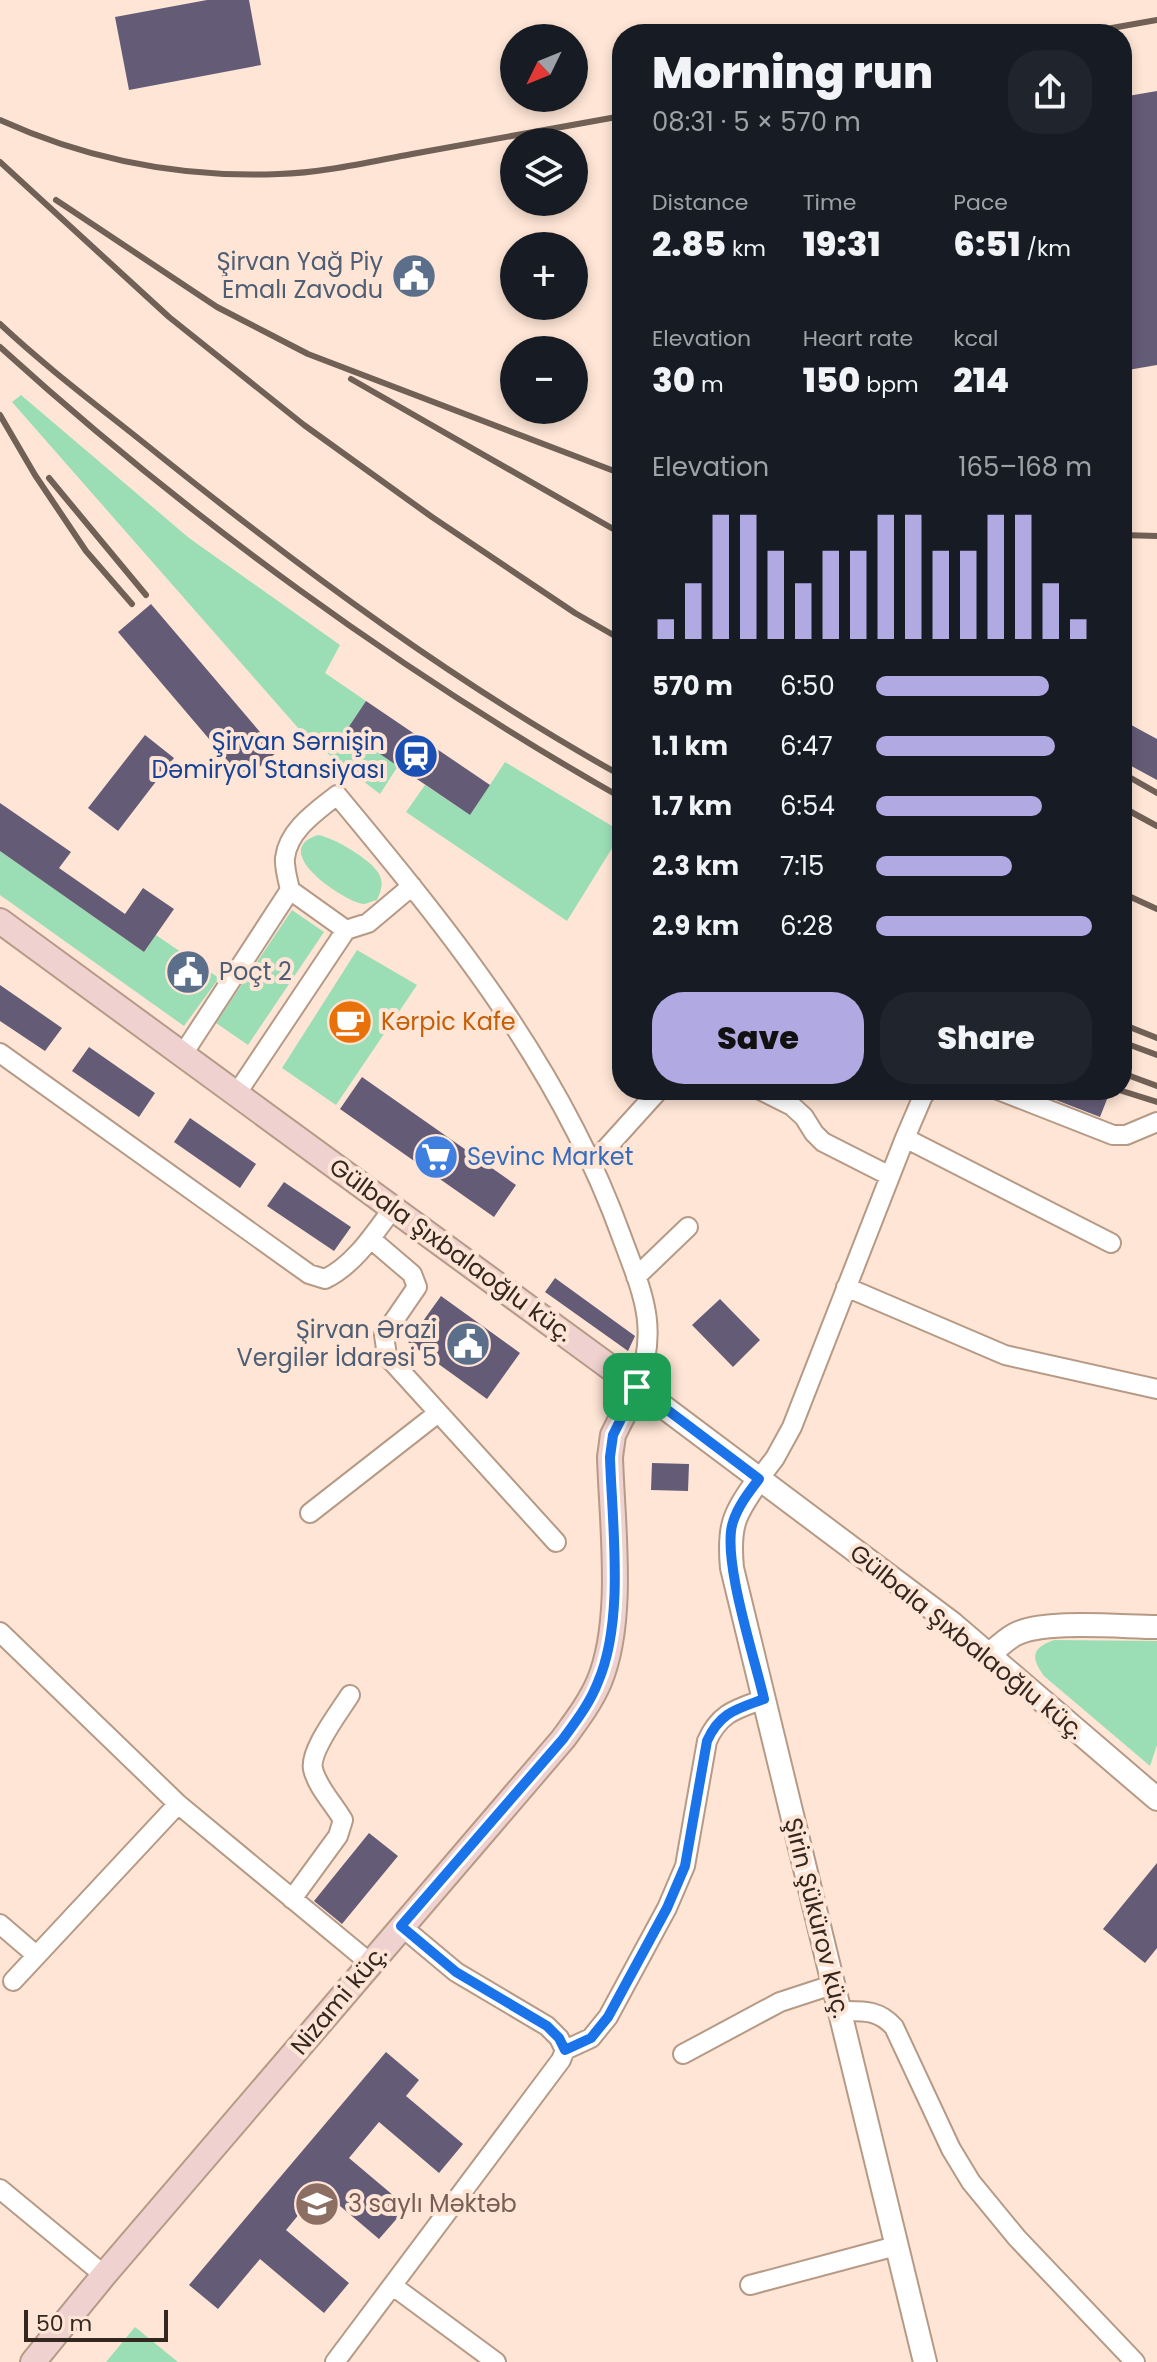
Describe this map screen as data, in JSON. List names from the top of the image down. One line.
{"streets":{"main road":["Gülbala Şıxbalaoğlu küç.","Nizami küç."],"street":["Şirin Şükürov küç."]},"crossings":[["Gülbala Şıxbalaoğlu küç.","Şirin Şükürov küç."],["Gülbala Şıxbalaoğlu küç.","Nizami küç."]],"places":{"public building":["Şirvan Yağ Piy Emalı Zavodu","Poçt 2","Şirvan Ərazi Vergilər İdarəsi 5"],"station":["Şirvan Sərnişin Dəmiryol Stansiyası"],"cafe":["Kərpic Kafe"],"supermarket":["Sevinc Market"],"school or university":["3 saylı Məktəb"]},"scale_bar":"50 m","north":"bottom left","page":{"map_buttons":["+","−"],"heading":["Morning run","08:31 · 5 × 570 m"],"stats":[["Distance","2.85 km"],["Time","19:31"],["Pace","6:51 /km"],["Elevation","30 m"],["Heart rate","150 bpm"],["kcal","214"]],"chart":["Elevation","165–168 m"],"list":[{"name":"570 m","note":"6:50"},{"name":"1.1 km","note":"6:47"},{"name":"1.7 km","note":"6:54"},{"name":"2.3 km","note":"7:15"},{"name":"2.9 km","note":"6:28"}],"buttons":["Save","Share"],"scale":"50 m"}}
